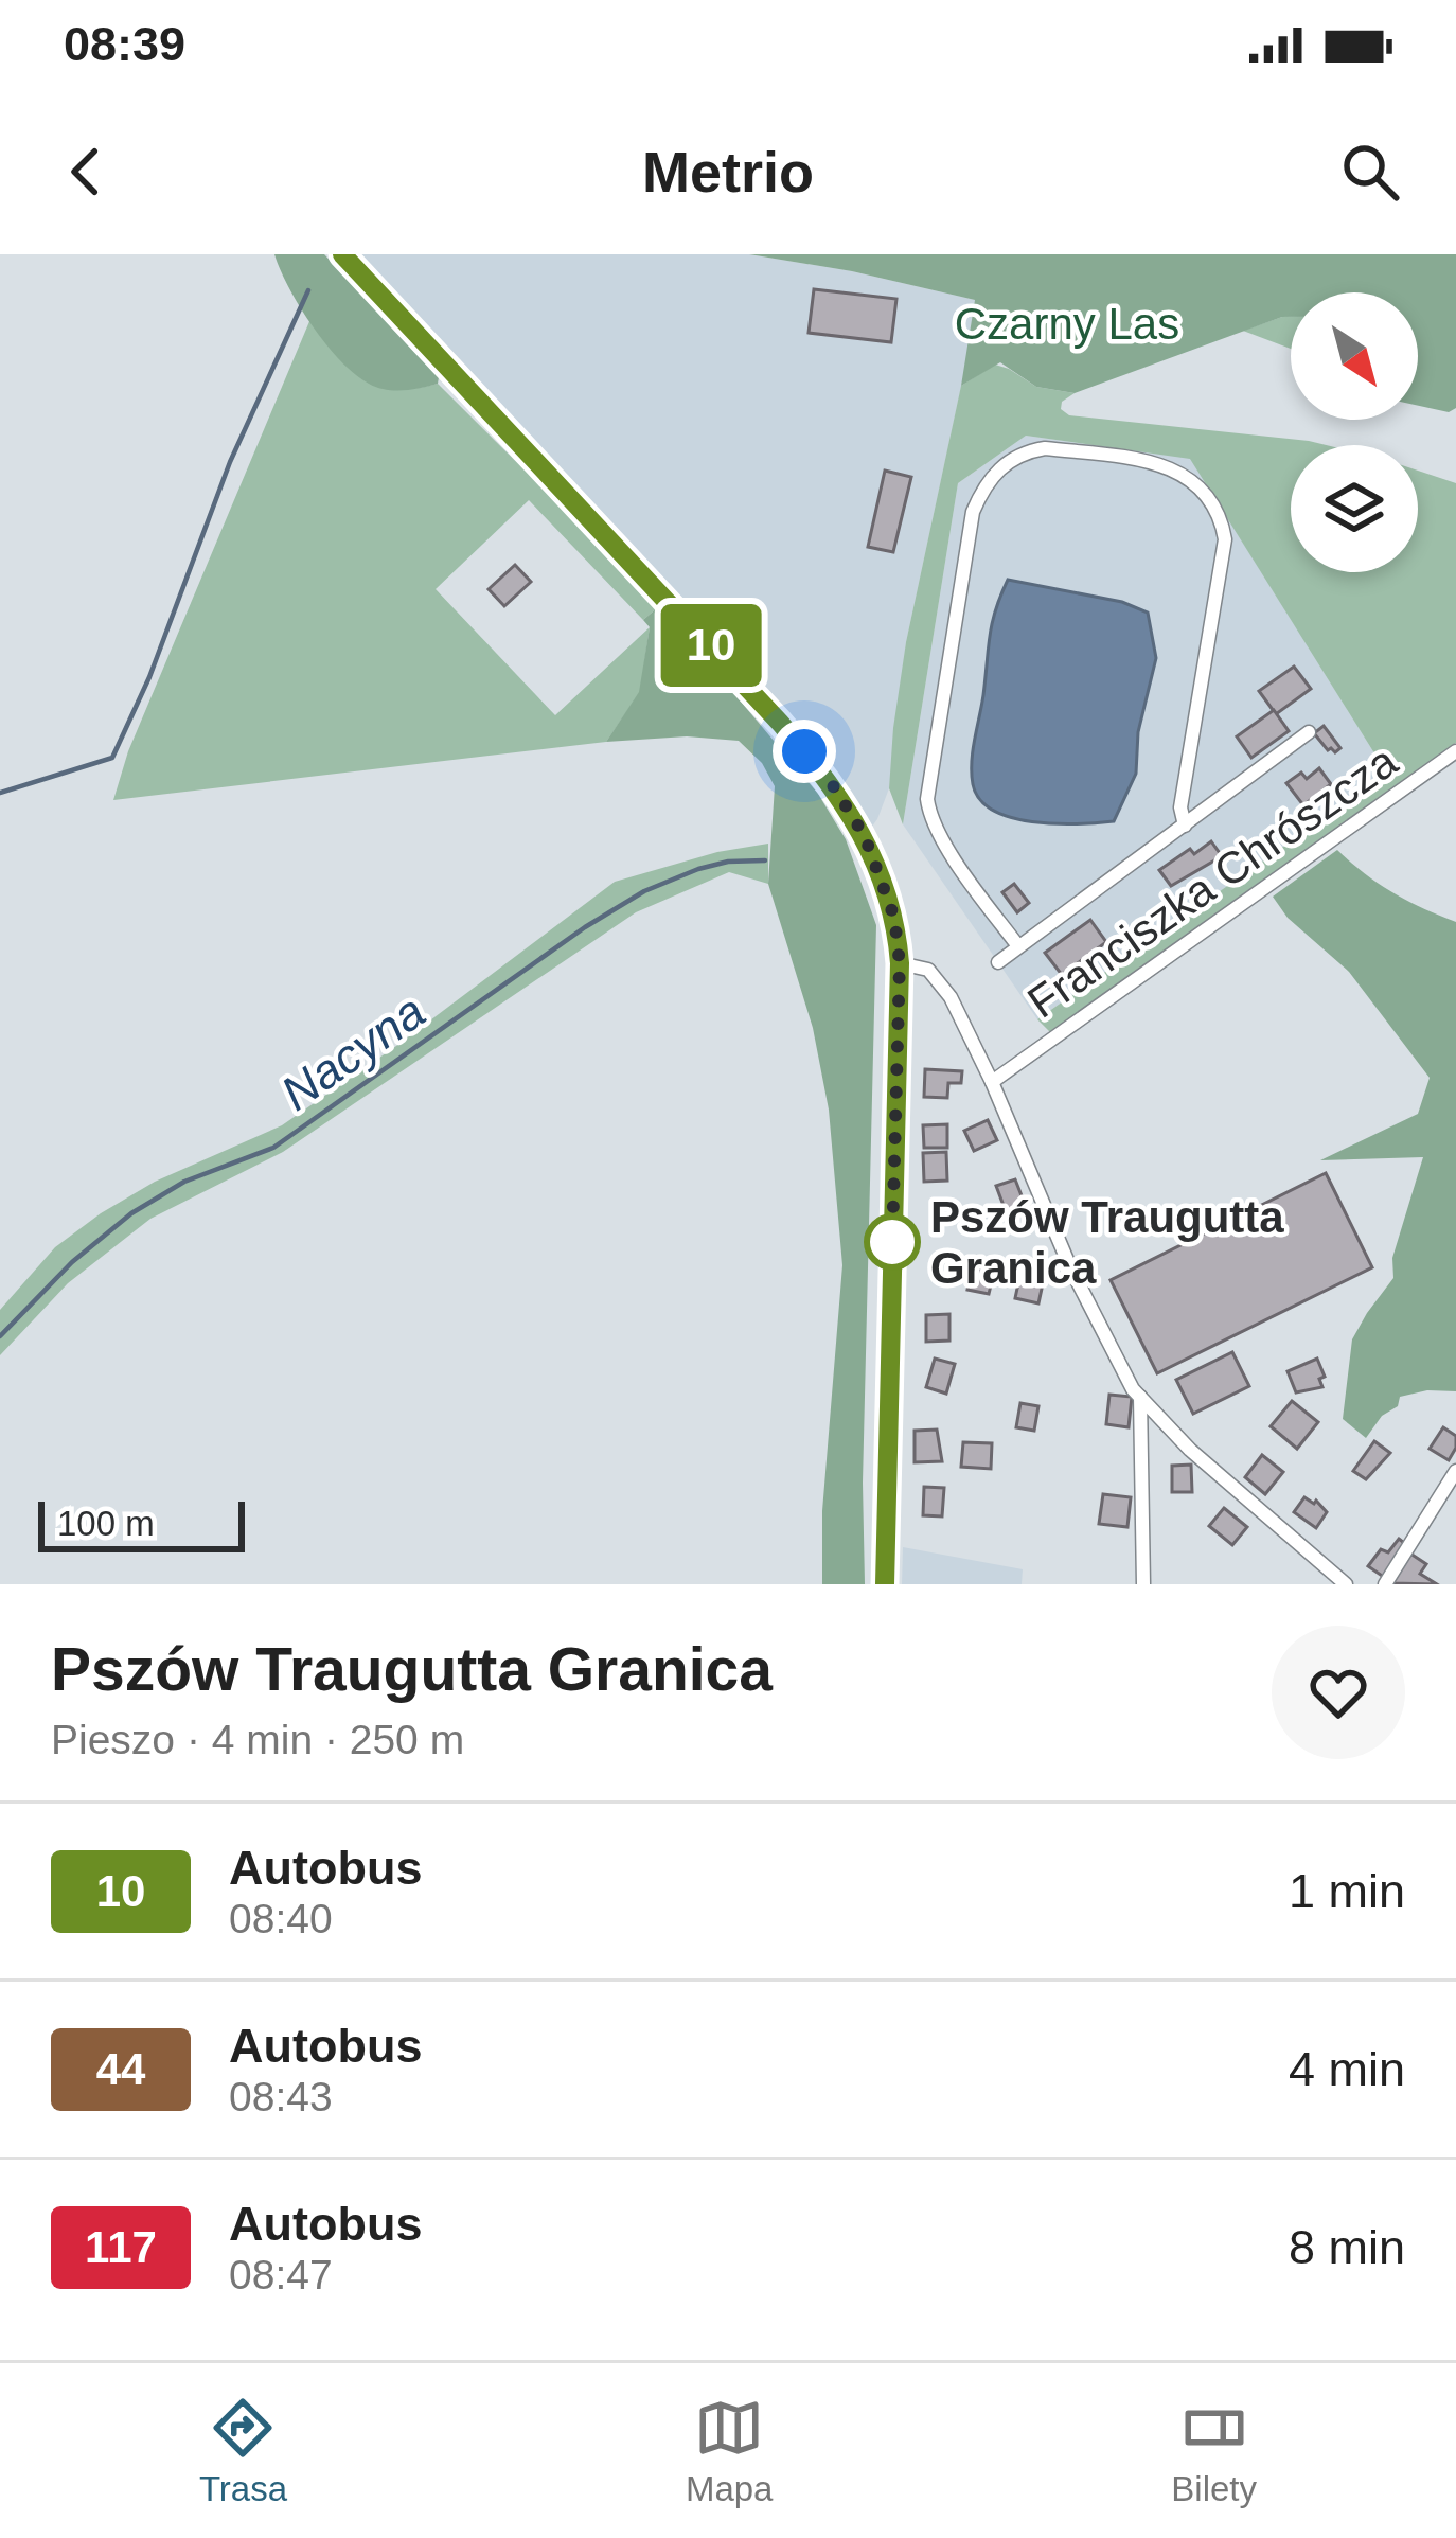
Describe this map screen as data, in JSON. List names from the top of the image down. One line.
{"streets":{"street":["Franciszka Chrószcza"]},"water":["Nacyna"],"parks":["Czarny Las"],"places":["Pszów Traugutta Granica"],"lines":["bus line 10"],"scale_bar":"100 m","north":"bottom right","page":{"status":"08:39","header":"Metrio","on_map":"10","scale":"100 m","heading":["Pszów Traugutta Granica","Pieszo · 4 min · 250 m"],"list":[{"mark":"10","name":"Autobus","note":"08:40","value":"1 min"},{"mark":"44","name":"Autobus","note":"08:43","value":"4 min"},{"mark":"117","name":"Autobus","note":"08:47","value":"8 min"}],"tabs":["Trasa","Mapa","Bilety"]}}
